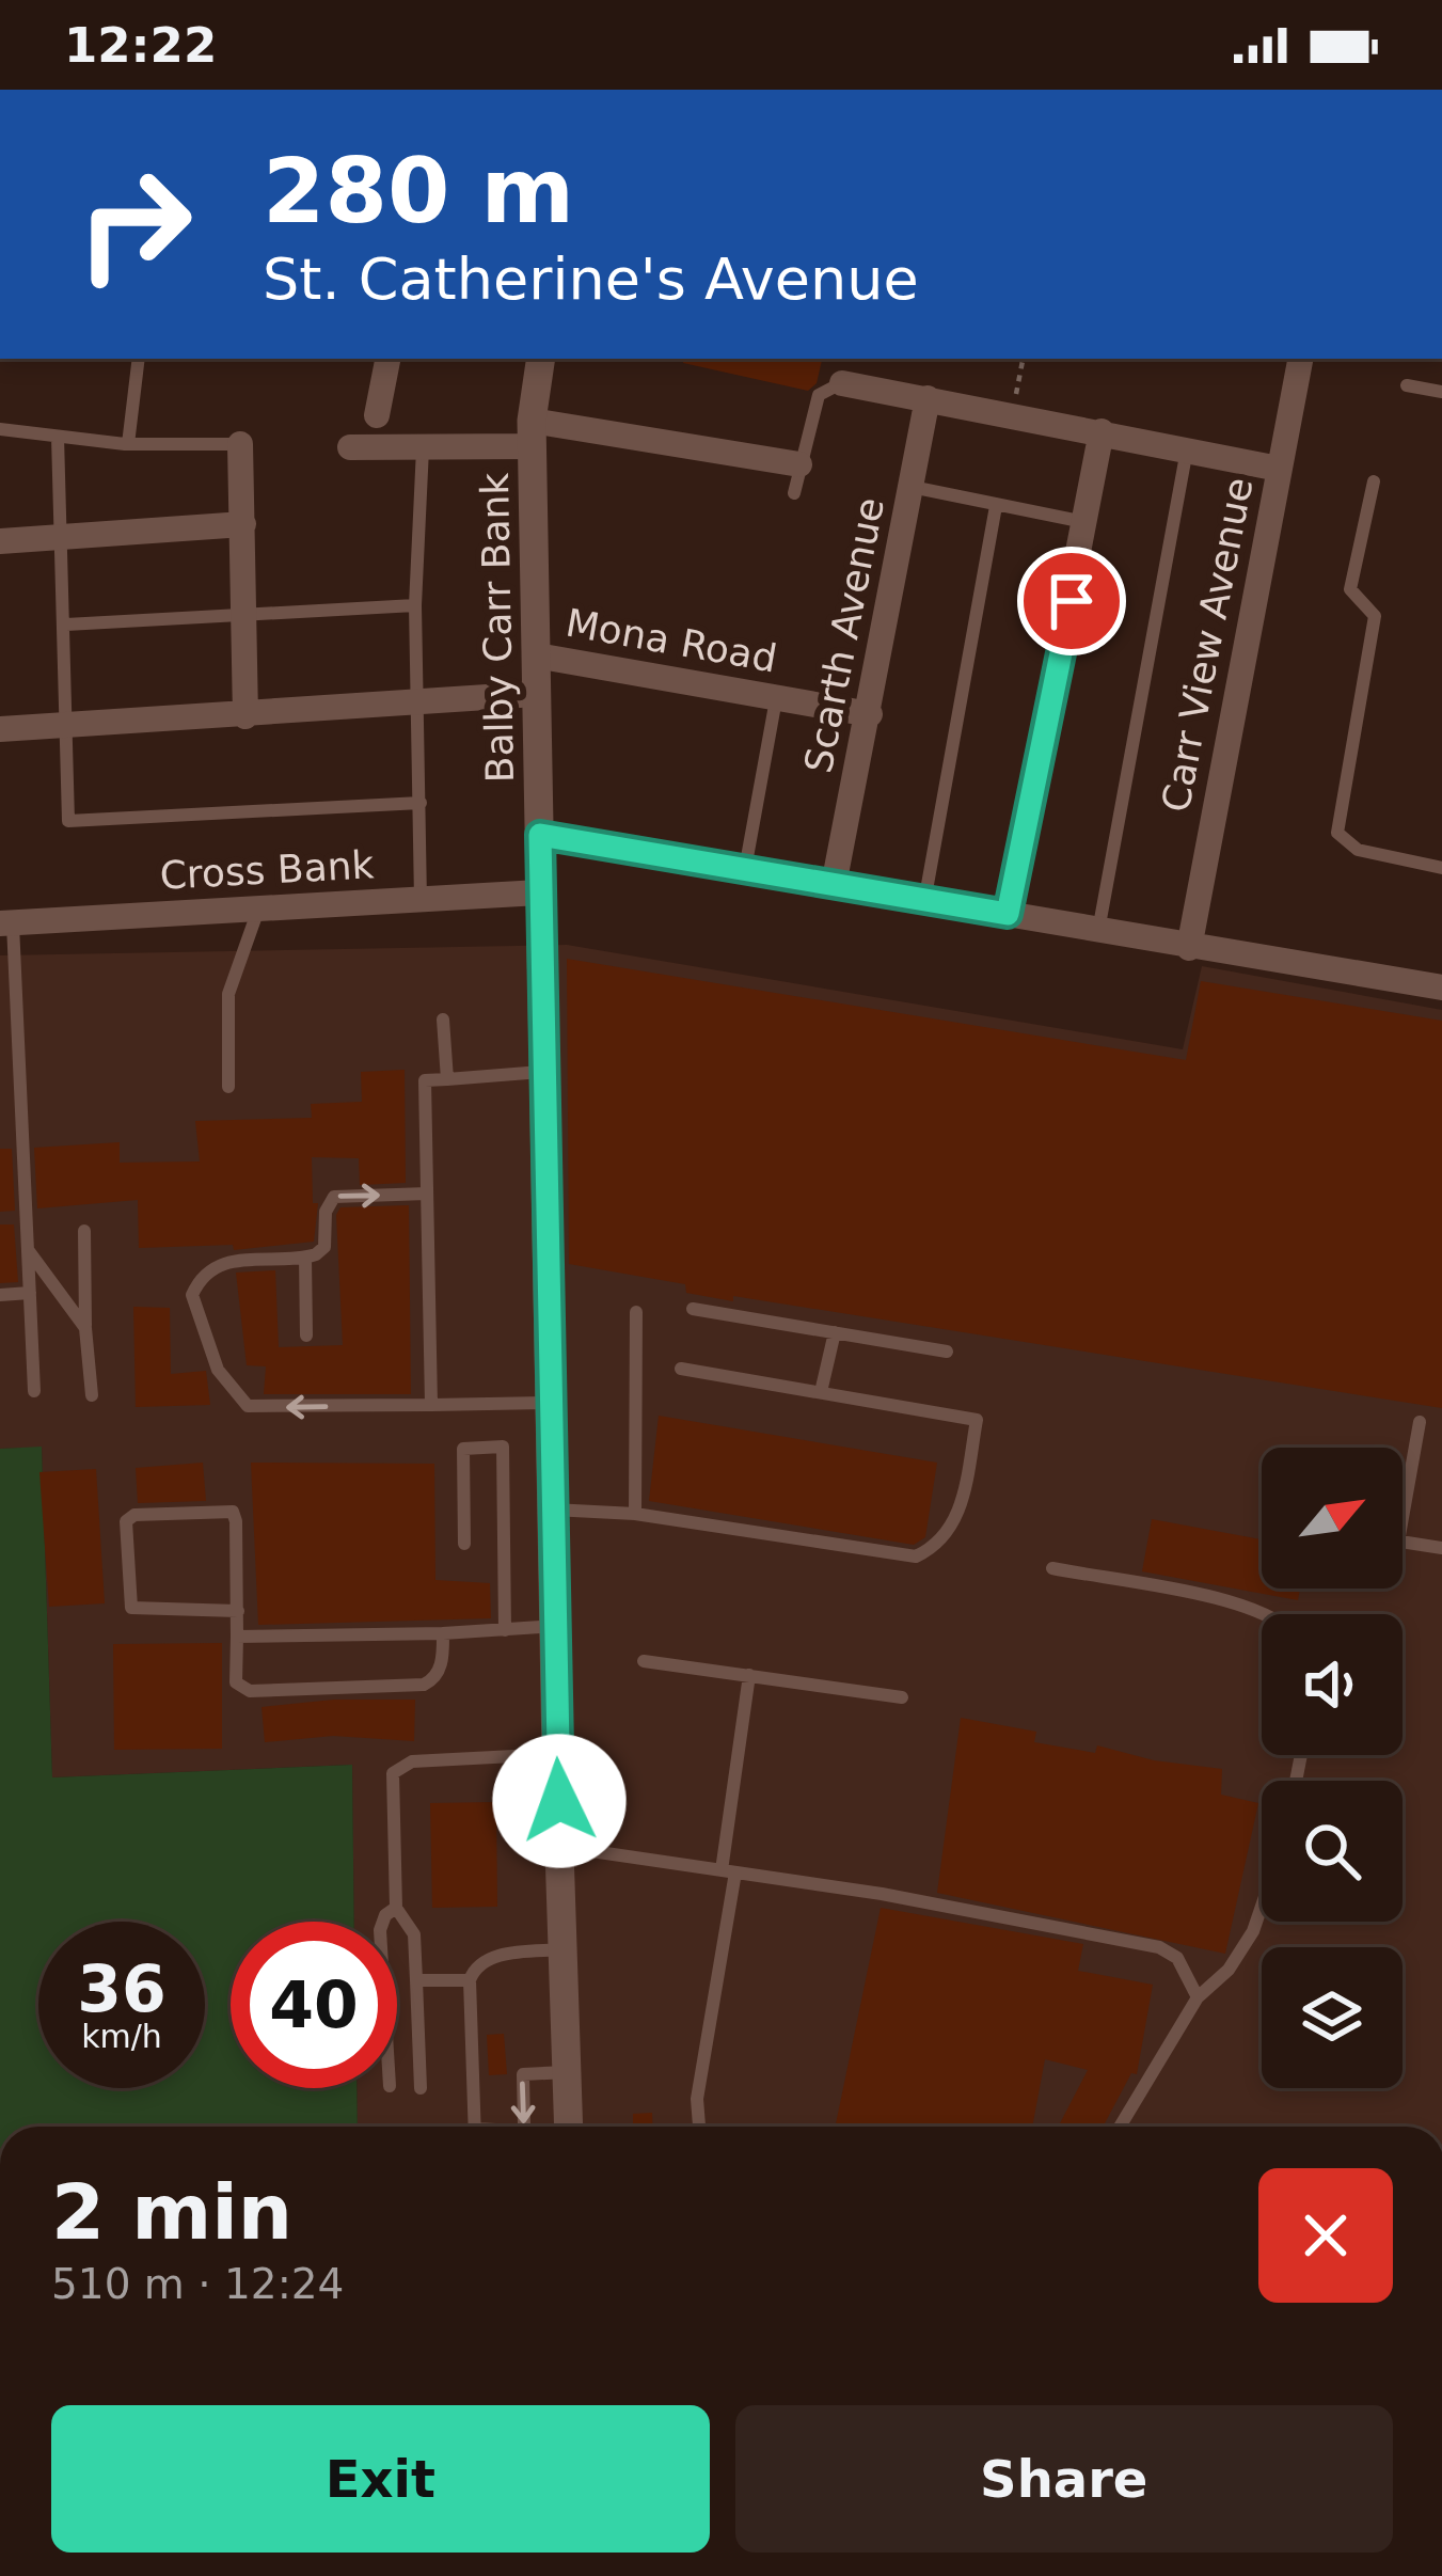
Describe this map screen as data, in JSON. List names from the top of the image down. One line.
{"streets":{"street":["Balby Carr Bank","Scarth Avenue","Mona Road","Carr View Avenue","Cross Bank"]},"crossings":[["Balby Carr Bank","Mona Road"],["Balby Carr Bank","Cross Bank"],["Scarth Avenue","Mona Road"]],"north":"top right","page":{"status":"12:22","turn":["280 m","St. Catherine's Avenue"],"speed":"36 km/h","limit":"40","heading":["2 min","510 m · 12:24"],"buttons":["Exit","Share"]}}
